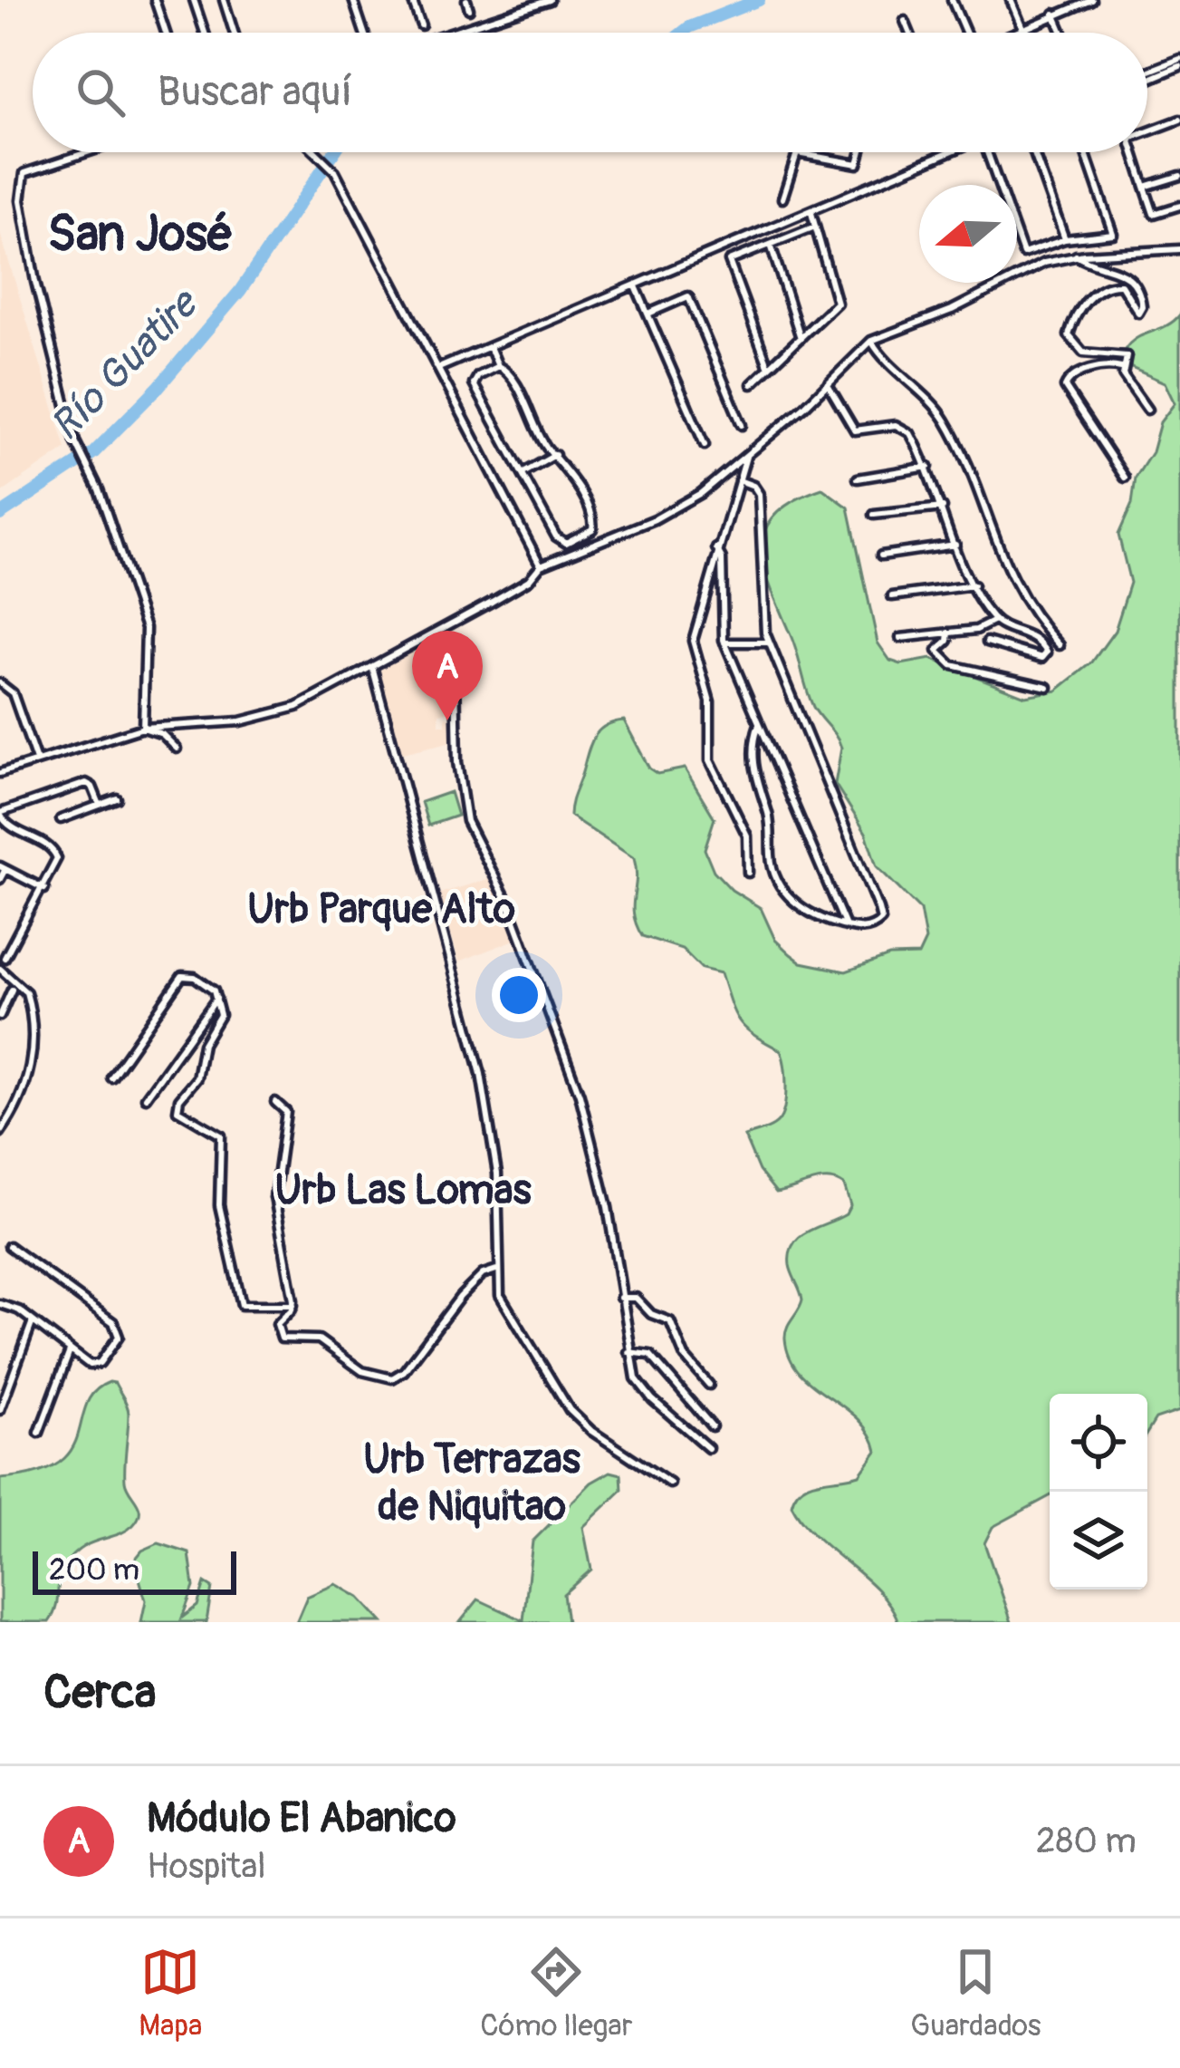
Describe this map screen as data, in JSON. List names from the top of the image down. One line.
{"districts":["San José","Urb Parque Alto","Urb Las Lomas","Urb Terrazas de Niquitao"],"water":["Río Guatire"],"scale_bar":"200 m","north":"left","page":{"search":"Buscar aquí","pins":"A","scale":"200 m","heading":"Cerca","list":[{"mark":"A","name":"Módulo El Abanico","note":"Hospital","value":"280 m"}],"nav":["Mapa","Cómo llegar","Guardados"]}}
